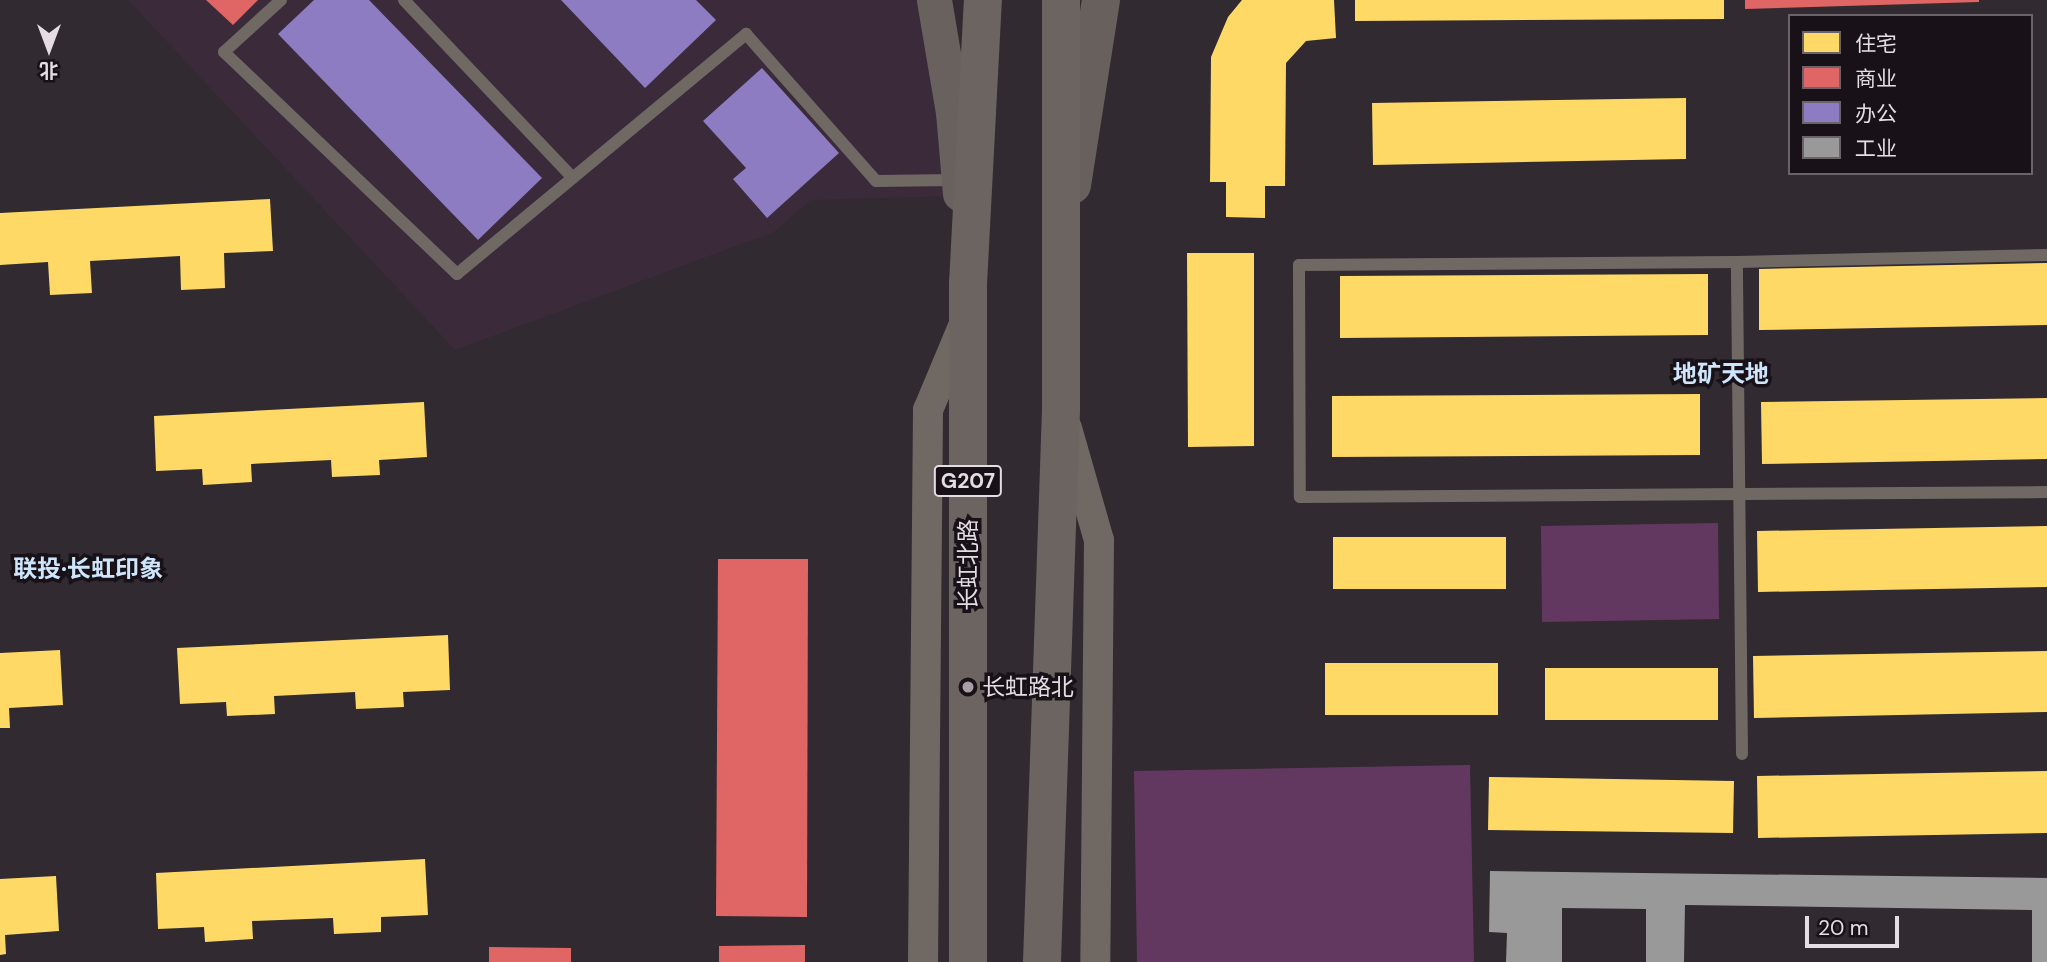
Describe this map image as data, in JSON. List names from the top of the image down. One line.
{"streets":{"highway":["G207","长虹北路"]},"districts":["地矿天地","联投·长虹印象"],"places":["长虹路北"],"legend":["住宅","商业","办公","工业"],"scale_bar":"20 m","north":"bottom"}
